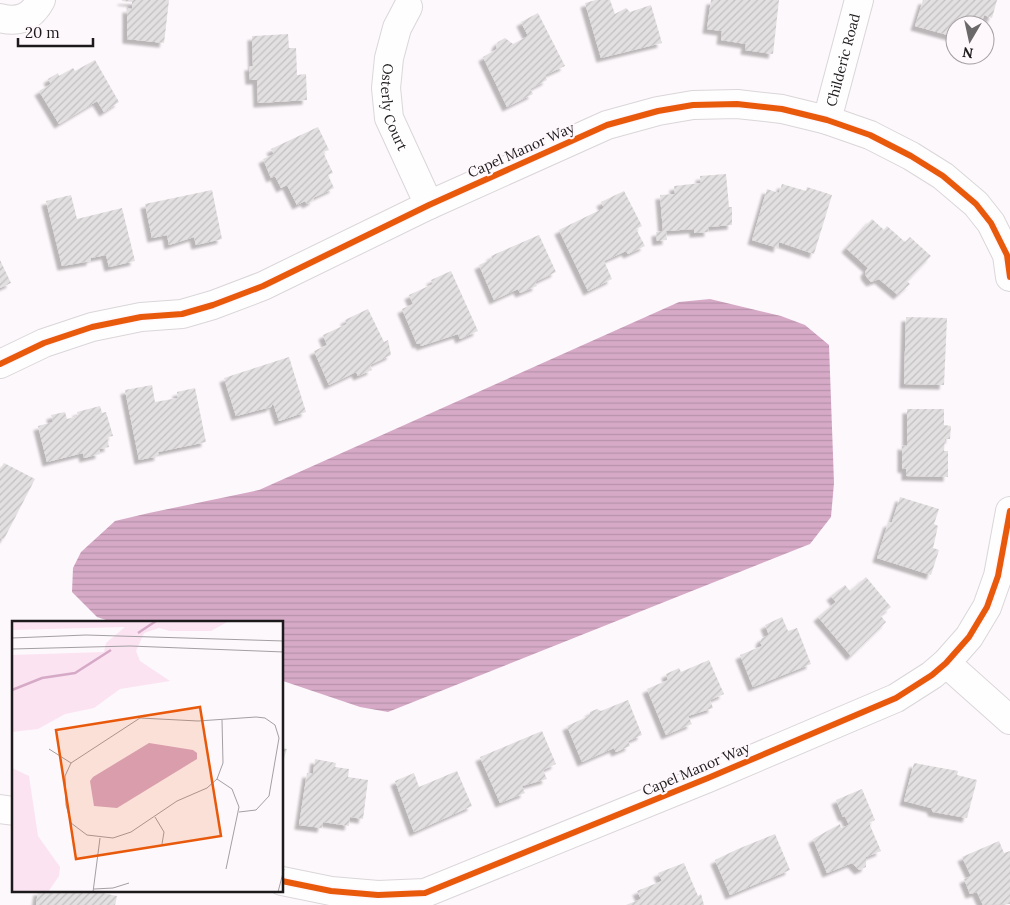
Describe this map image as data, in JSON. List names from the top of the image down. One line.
{"streets":{"street":["Childeric Road","Osterly Court","Capel Manor Way"]},"crossings":[["Childeric Road","Capel Manor Way"],["Osterly Court","Capel Manor Way"]],"scale_bar":"20 m","north":"bottom"}
